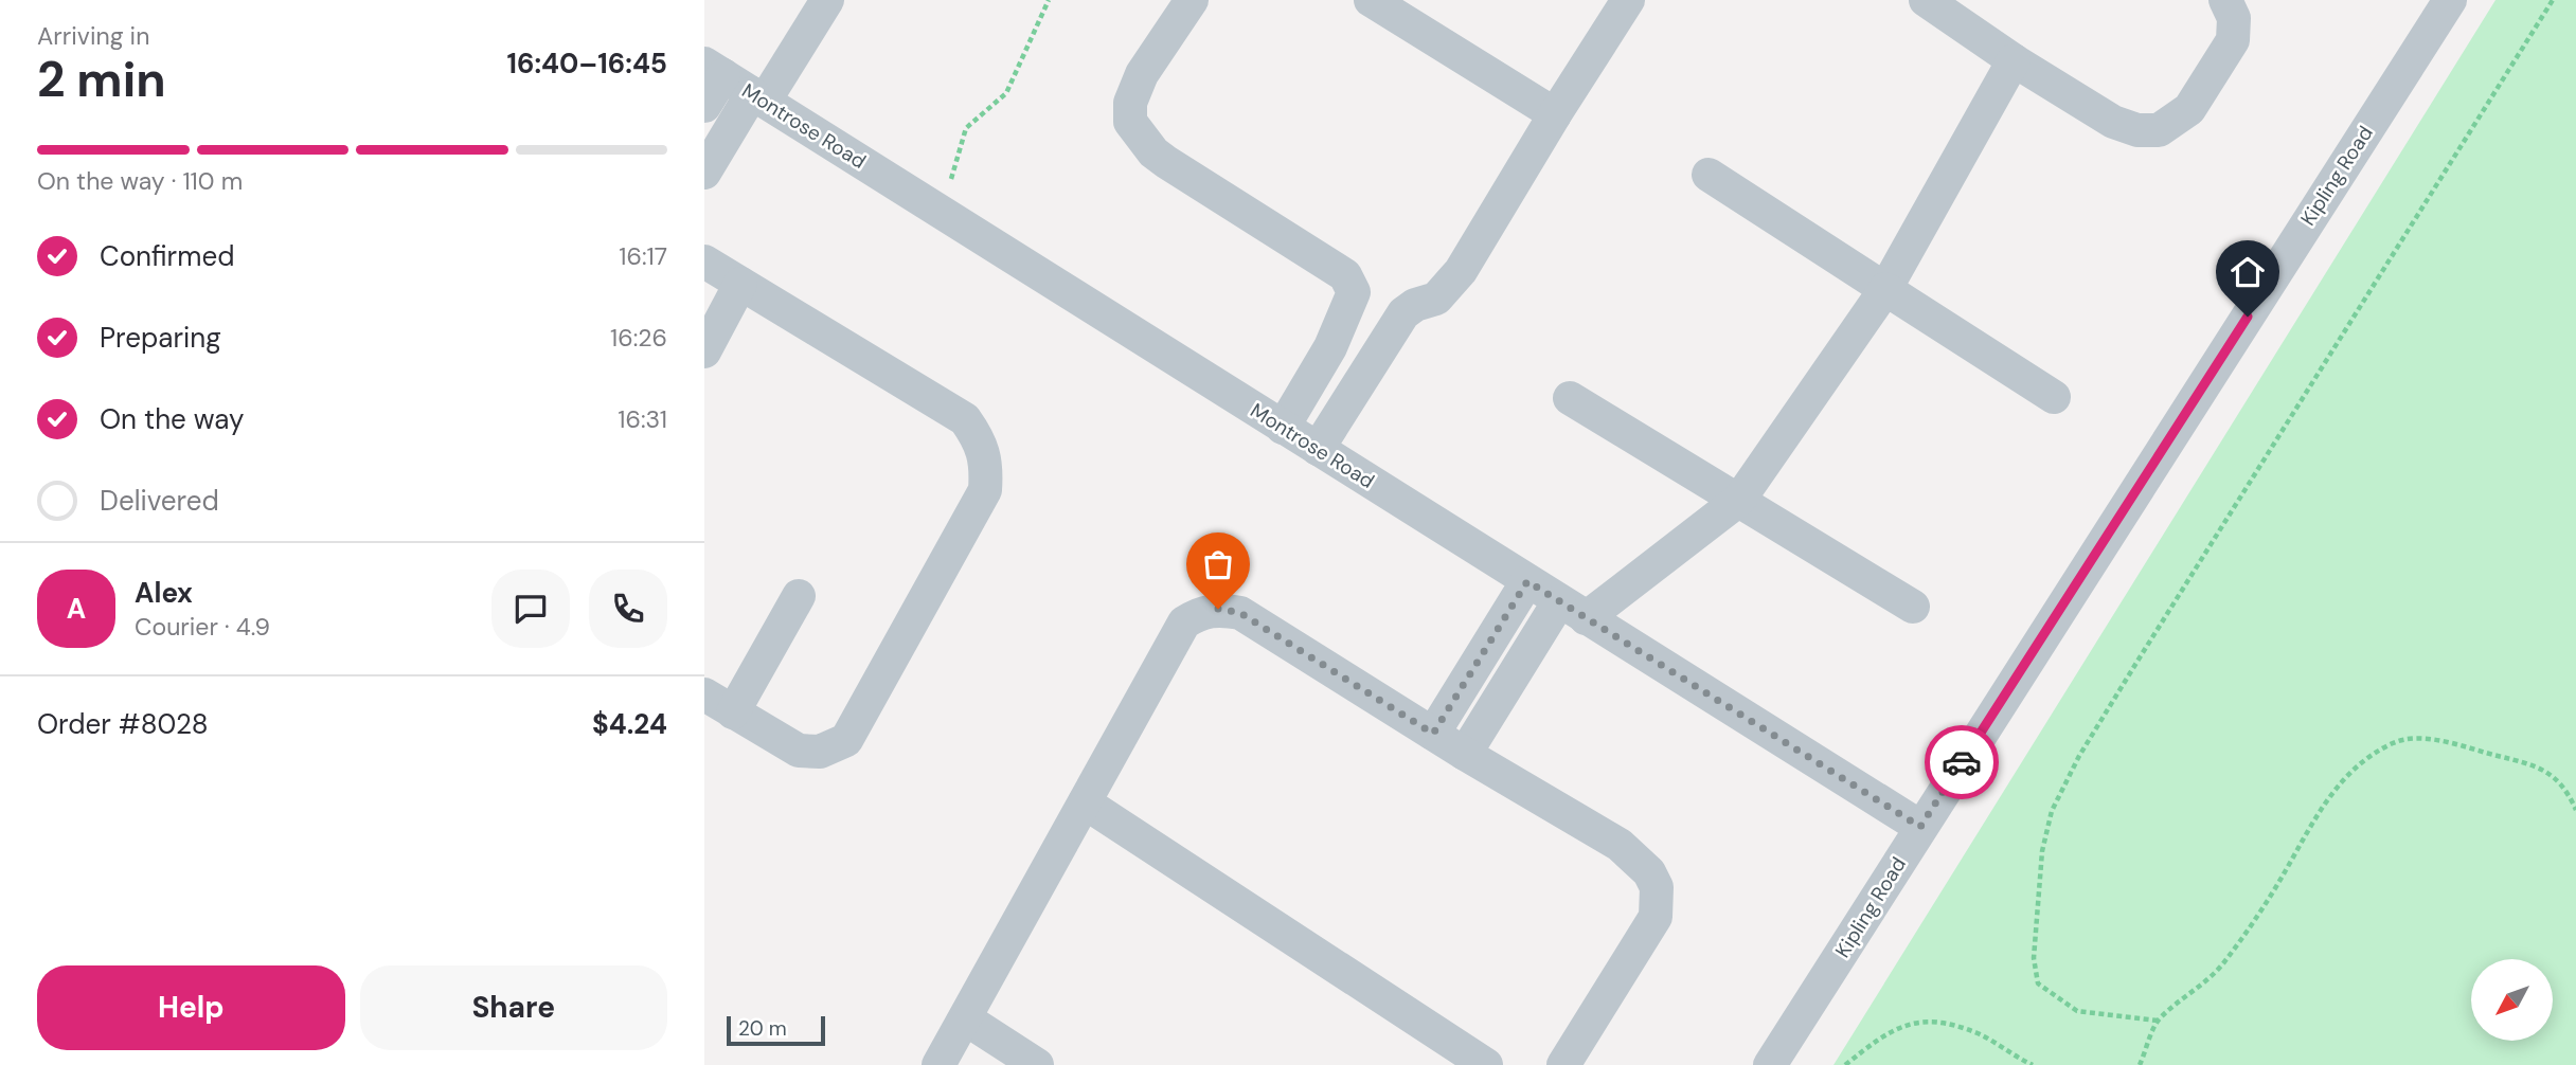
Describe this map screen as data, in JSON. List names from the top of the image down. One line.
{"streets":{"street":["Montrose Road","Kipling Road"]},"crossings":[["Montrose Road","Kipling Road"]],"scale_bar":"20 m","north":"bottom left","page":{"heading":["2 min","Arriving in","16:40–16:45"],"panel":["Alex","Courier · 4.9","Order #8028","$4.24"],"bar":"On the way · 110 m","list":[["Confirmed","16:17"],["Preparing","16:26"],["On the way","16:31"],"Delivered"],"round":"A","buttons":["Help","Share"],"scale":"20 m"}}
